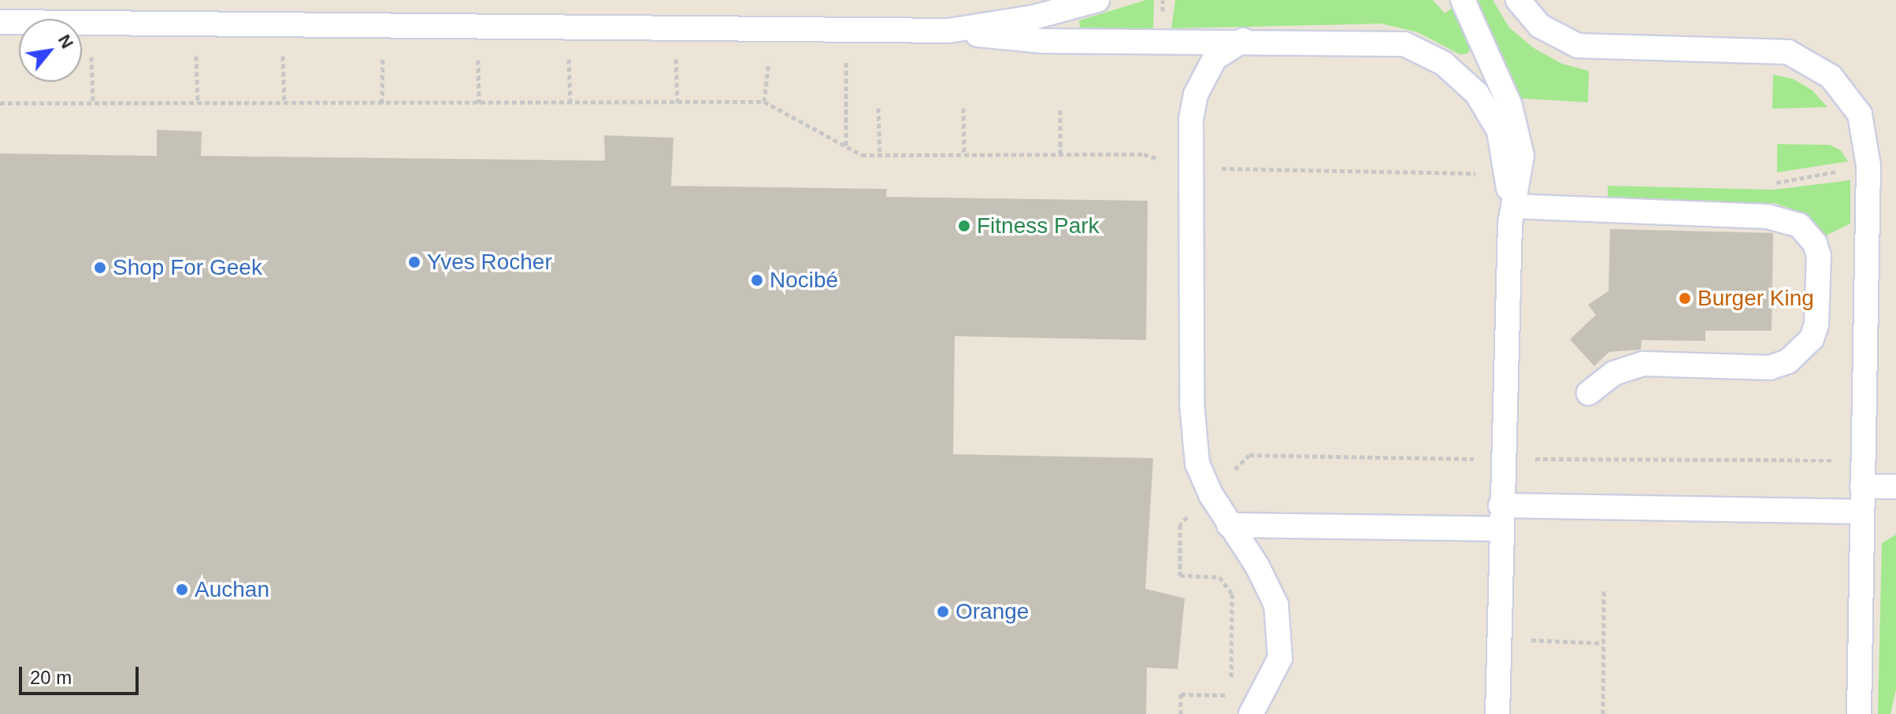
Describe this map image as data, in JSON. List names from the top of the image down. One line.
{"places":["Fitness Park","Yves Rocher","Shop For Geek","Nocibé","Burger King","Auchan","Orange"],"scale_bar":"20 m","north":"top right"}
